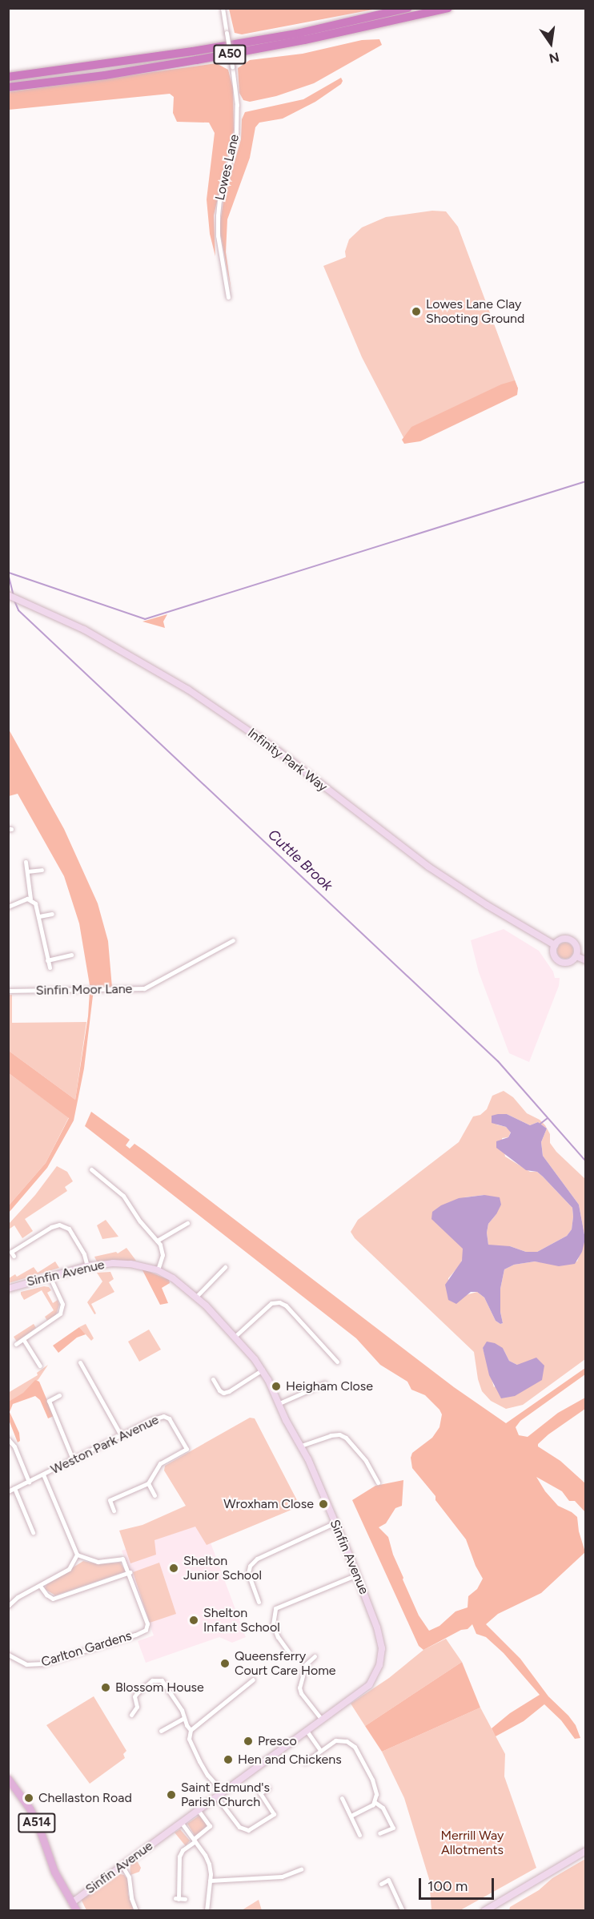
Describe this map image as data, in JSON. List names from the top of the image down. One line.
{"streets":{"highway":["A50"],"main road":["A514"],"street":["Lowes Lane","Infinity Park Way","Sinfin Moor Lane","Sinfin Avenue","Weston Park Avenue","Carlton Gardens"]},"crossings":[["Sinfin Avenue","A514"]],"water":["Cuttle Brook"],"parks":["Merrill Way Allotments"],"places":["Lowes Lane Clay Shooting Ground","Heigham Close","Wroxham Close","Shelton Junior School","Shelton Infant School","Queensferry Court Care Home","Blossom House","Presco","Hen and Chickens","Saint Edmund's Parish Church","Chellaston Road"],"scale_bar":"100 m","north":"bottom"}
